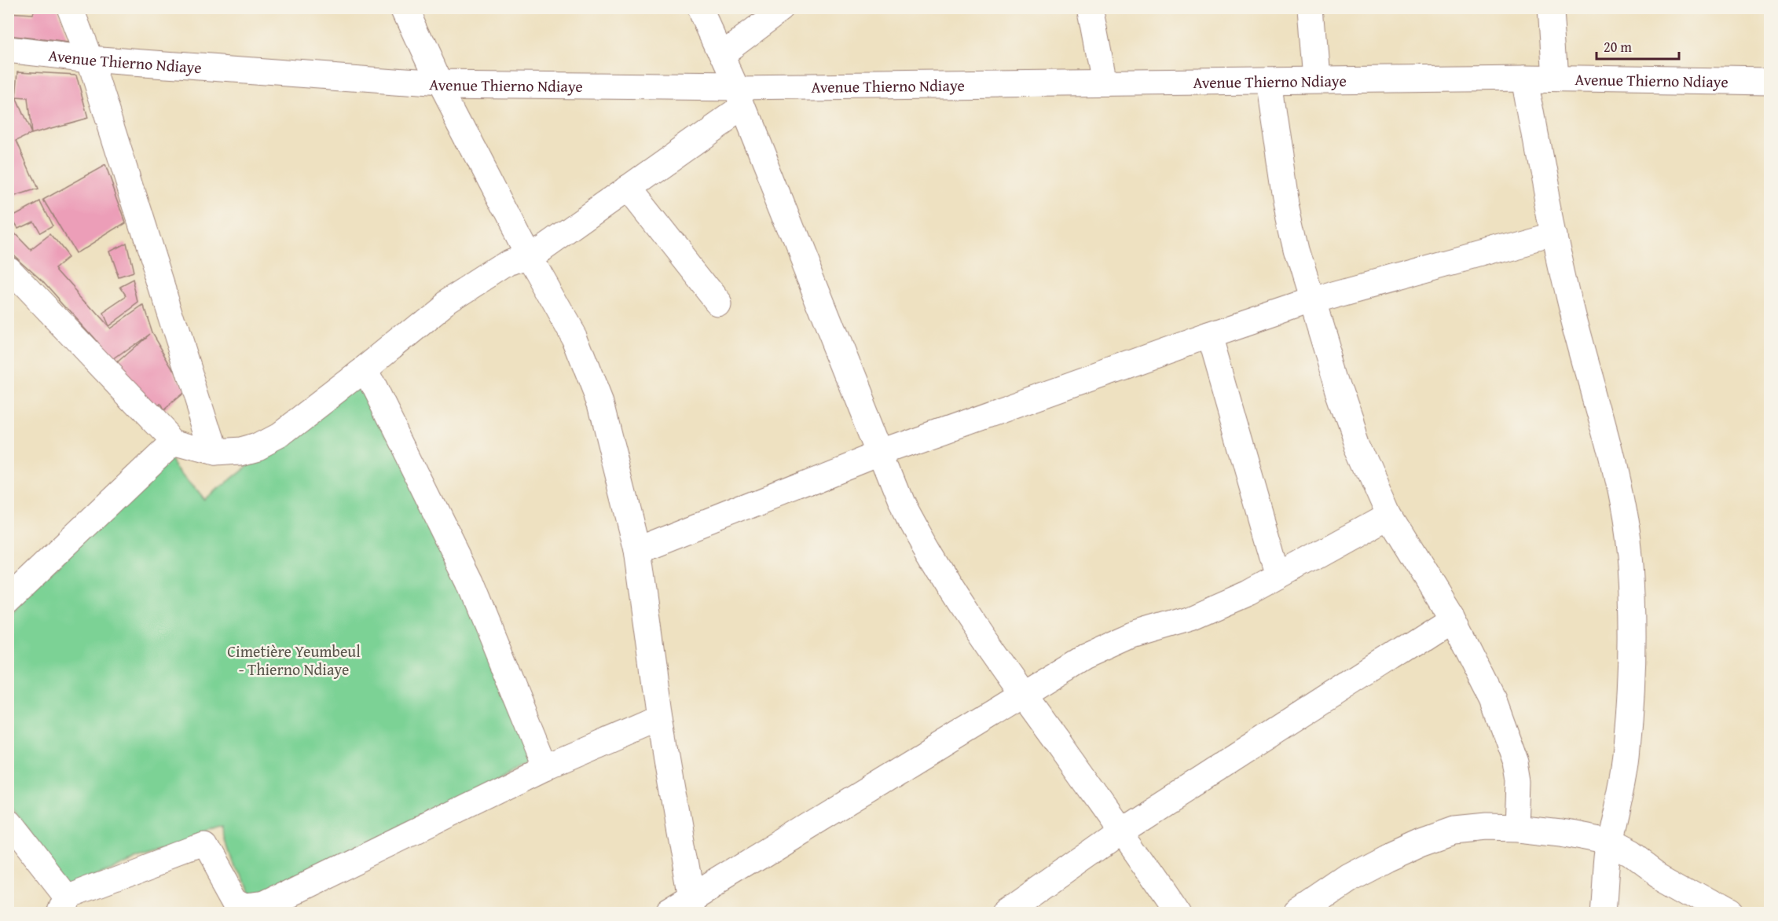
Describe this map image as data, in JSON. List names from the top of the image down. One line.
{"streets":{"street":["Avenue Thierno Ndiaye"]},"parks":["Cimetière Yeumbeul - Thierno Ndiaye"],"scale_bar":"20 m"}
